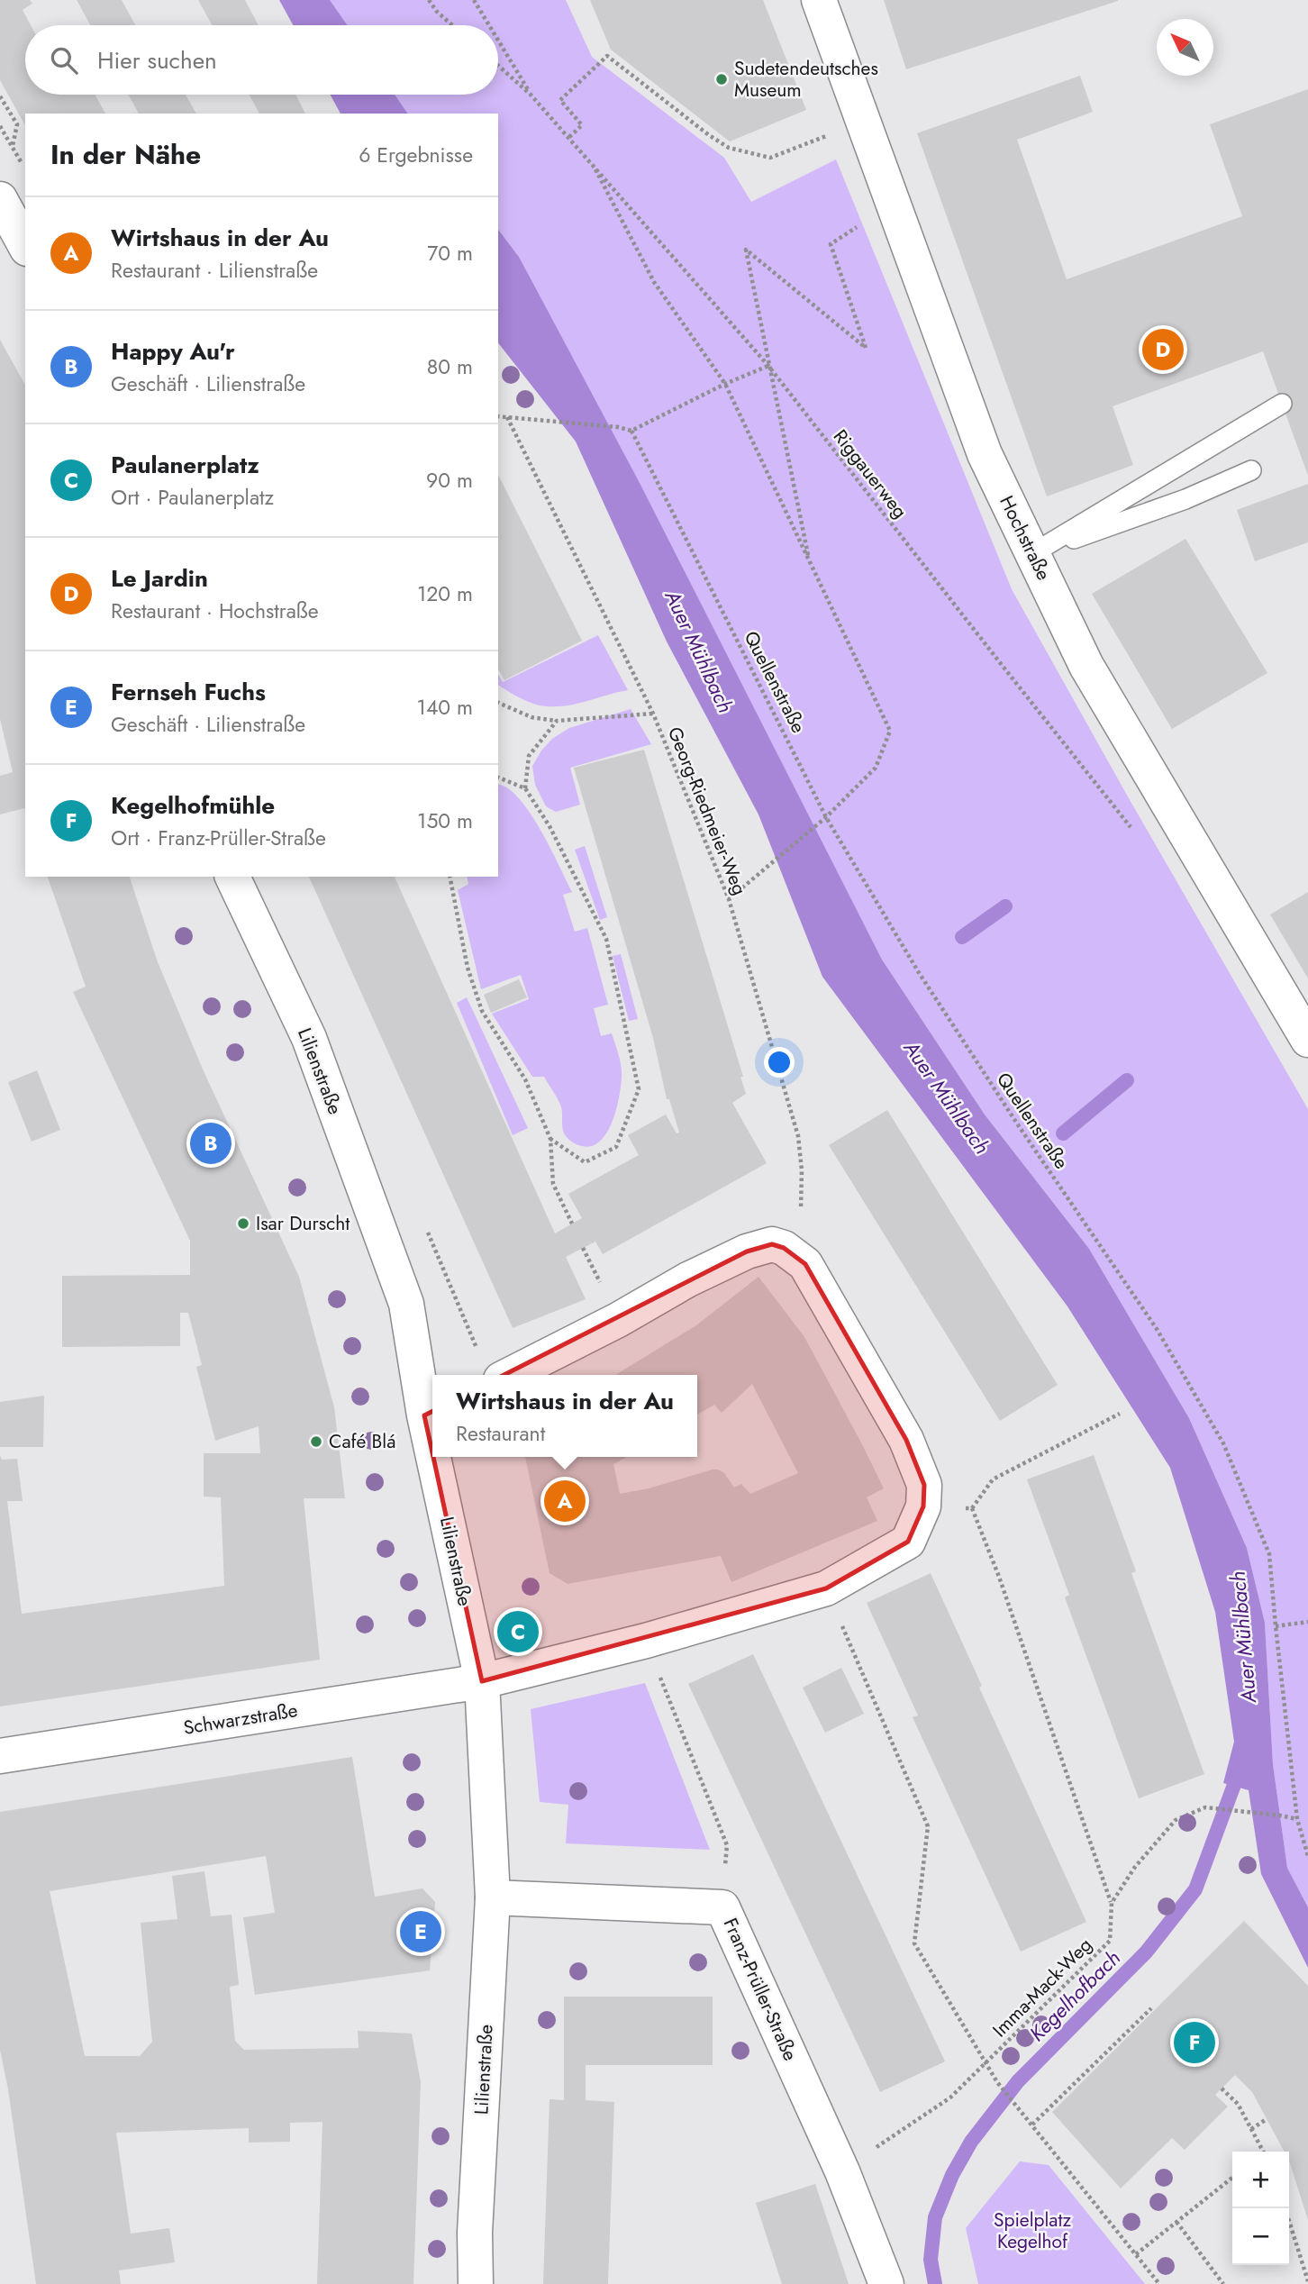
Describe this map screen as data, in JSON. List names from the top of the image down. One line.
{"streets":{"street":["Hochstraße","Lilienstraße","Schwarzstraße","Franz-Prüller-Straße"],"path":["Riggauerweg","Quellenstraße","Georg-Riedmeier-Weg","Imma-Mack-Weg"]},"crossings":[["Lilienstraße","Schwarzstraße"],["Lilienstraße","Franz-Prüller-Straße"],["Imma-Mack-Weg","Franz-Prüller-Straße"]],"water":["Auer Mühlbach","Kegelhofbach"],"parks":["Spielplatz Kegelhof"],"places":["Sudetendeutsches Museum","Isar Durscht","Café Blá"],"north":"top left","page":{"search":"Hier suchen","heading":["In der Nähe","6 Ergebnisse"],"list":[{"mark":"A","name":"Wirtshaus in der Au","note":"Restaurant · Lilienstraße","value":"70 m"},{"mark":"B","name":"Happy Au'r","note":"Geschäft · Lilienstraße","value":"80 m"},{"mark":"C","name":"Paulanerplatz","note":"Ort · Paulanerplatz","value":"90 m"},{"mark":"D","name":"Le Jardin","note":"Restaurant · Hochstraße","value":"120 m"},{"mark":"E","name":"Fernseh Fuchs","note":"Geschäft · Lilienstraße","value":"140 m"},{"mark":"F","name":"Kegelhofmühle","note":"Ort · Franz-Prüller-Straße","value":"150 m"}],"pins":["D","B","A","C","E","F"],"popup":["Wirtshaus in der Au","Restaurant"],"map_buttons":["+","−"]}}
